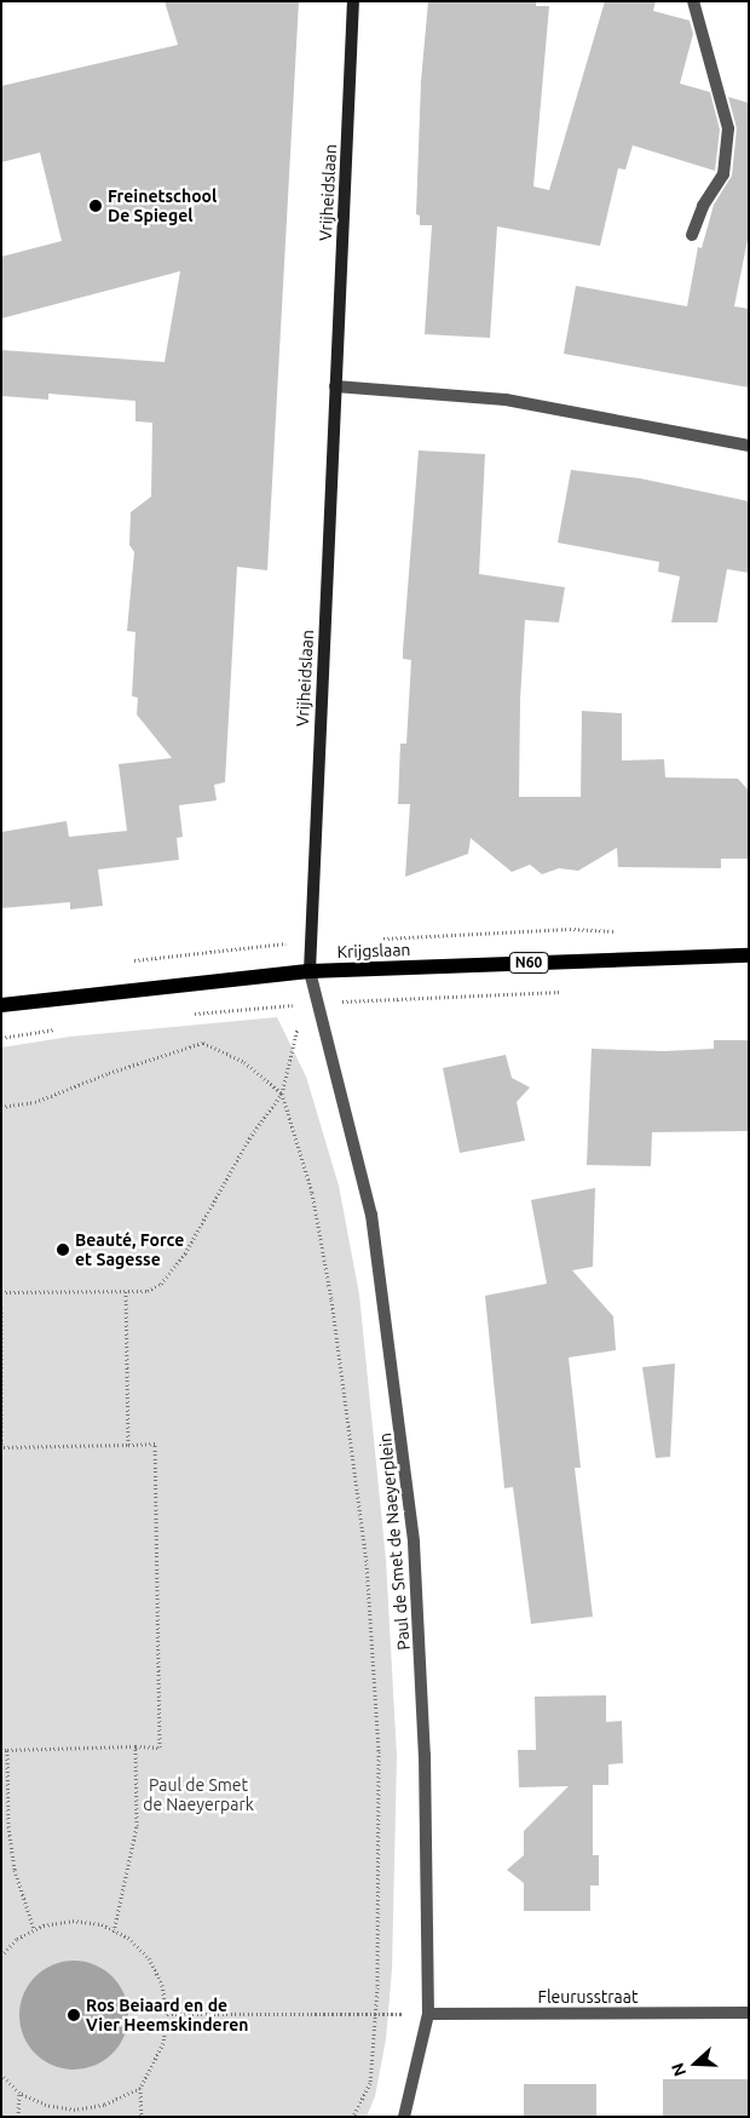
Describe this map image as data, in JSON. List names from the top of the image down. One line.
{"streets":{"main road":["Krijgslaan","N60"],"street":["Vrijheidslaan","Paul de Smet de Naeyerplein","Fleurusstraat"]},"crossings":[["Vrijheidslaan","Krijgslaan"],["Vrijheidslaan","Paul de Smet de Naeyerplein"],["Krijgslaan","Paul de Smet de Naeyerplein"],["Paul de Smet de Naeyerplein","Fleurusstraat"]],"parks":["Paul de Smet de Naeyerpark"],"places":["Freinetschool De Spiegel","Beauté, Force et Sagesse","Ros Beiaard en de Vier Heemskinderen"],"north":"left"}
